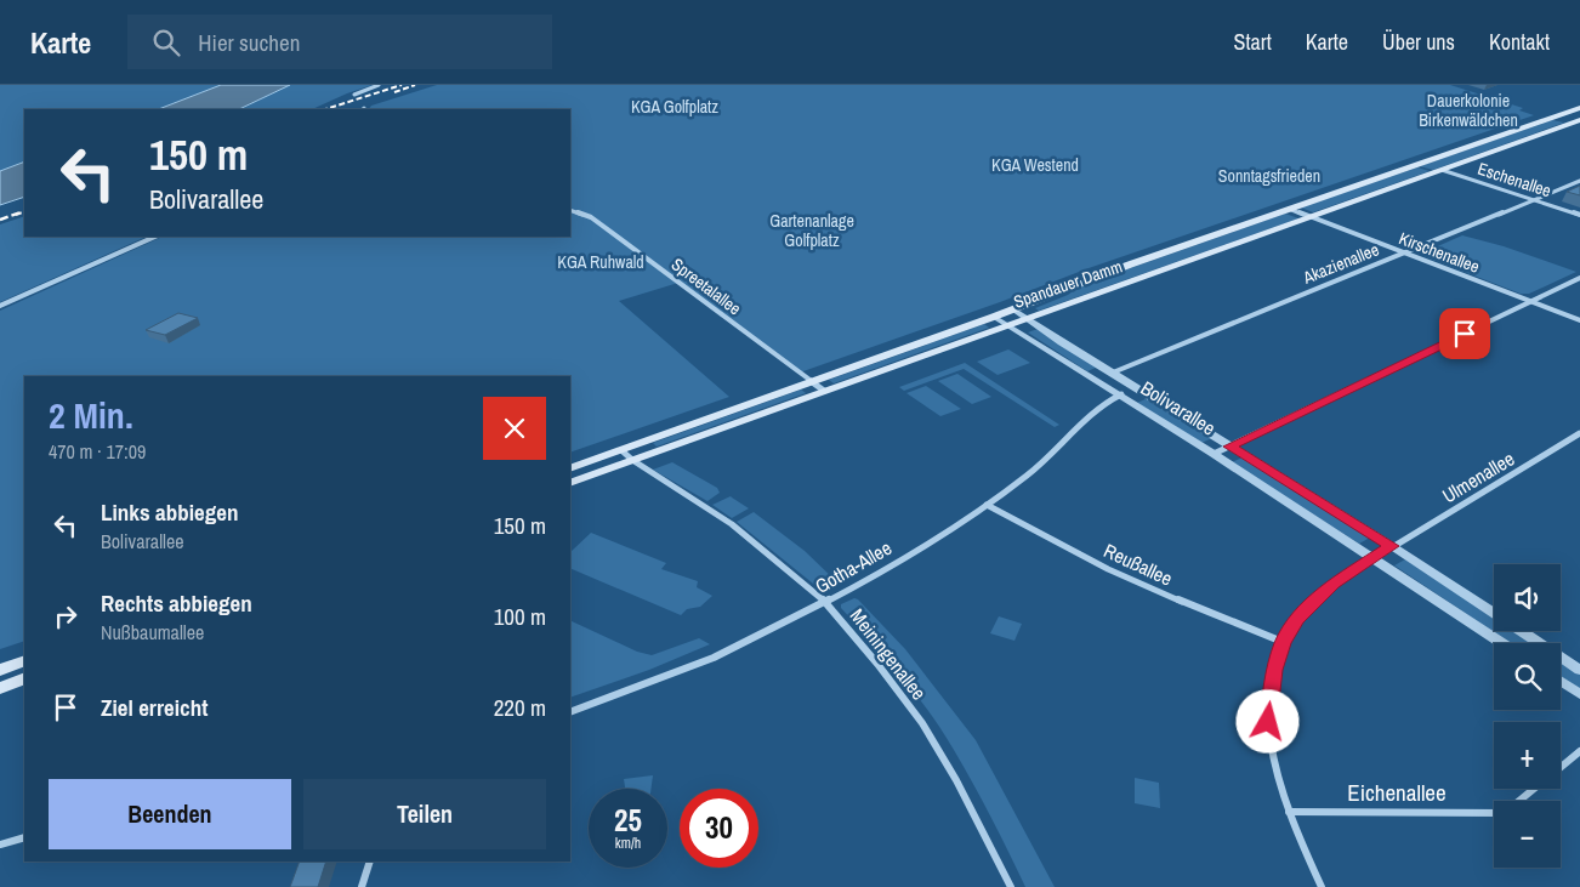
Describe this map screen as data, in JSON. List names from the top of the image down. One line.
{"streets":{"main road":["Spandauer Damm"],"street":["Eschenallee","Kirschenallee","Akazienallee","Spreetalallee","Bolivarallee","Ulmenallee","Reußallee","Gotha-Allee","Meiningenallee","Eichenallee"]},"crossings":[["Eschenallee","Akazienallee"],["Eschenallee","Spandauer Damm"],["Kirschenallee","Akazienallee"],["Kirschenallee","Spandauer Damm"],["Akazienallee","Bolivarallee"],["Spandauer Damm","Spreetalallee"],["Spandauer Damm","Bolivarallee"],["Spandauer Damm","Meiningenallee"],["Bolivarallee","Ulmenallee"],["Bolivarallee","Gotha-Allee"],["Ulmenallee","Reußallee"],["Ulmenallee","Eichenallee"],["Reußallee","Gotha-Allee"],["Gotha-Allee","Meiningenallee"]],"parks":["Dauerkolonie Birkenwäldchen","KGA Golfplatz","KGA Westend","Sonntagsfrieden","Gartenanlage Golfplatz","KGA Ruhwald"],"page":{"header":"Karte","search":"Hier suchen","nav":["Start","Karte","Über uns","Kontakt"],"turn":["150 m","Bolivarallee"],"heading":["2 Min.","470 m · 17:09"],"list":[{"name":"Links abbiegen","note":"Bolivarallee","value":"150 m"},{"name":"Rechts abbiegen","note":"Nußbaumallee","value":"100 m"},{"name":"Ziel erreicht","value":"220 m"}],"map_buttons":["+","−"],"buttons":["Beenden","Teilen"],"speed":"25 km/h","limit":"30"}}
